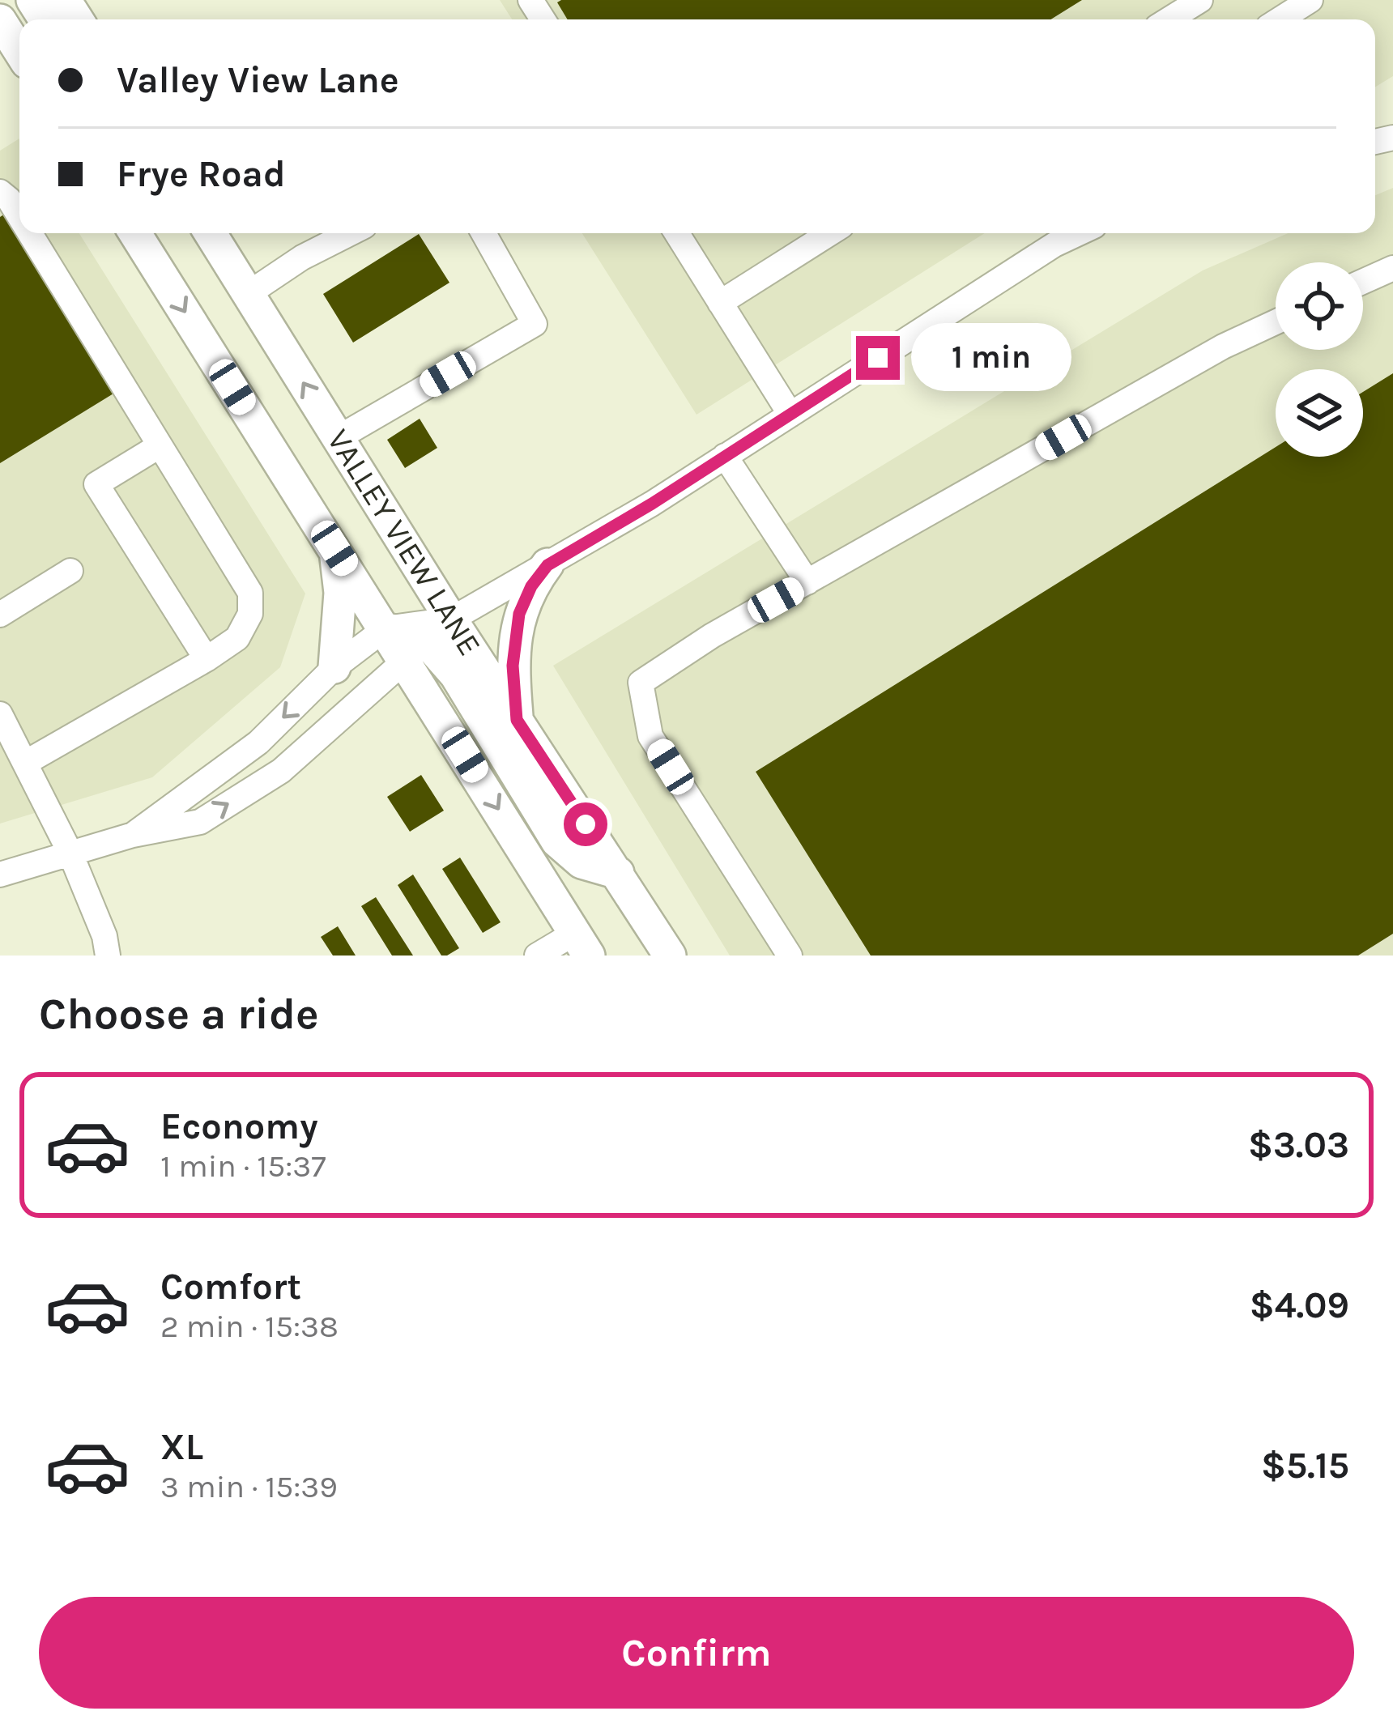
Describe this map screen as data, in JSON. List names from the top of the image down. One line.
{"streets":{"main road":["VALLEY VIEW LANE"]},"page":{"banner":["Valley View Lane","Frye Road"],"bubble":"1 min","heading":"Choose a ride","list":[{"name":"Economy","note":"1 min · 15:37","value":"$3.03"},{"name":"Comfort","note":"2 min · 15:38","value":"$4.09"},{"name":"XL","note":"3 min · 15:39","value":"$5.15"}],"buttons":"Confirm"}}
